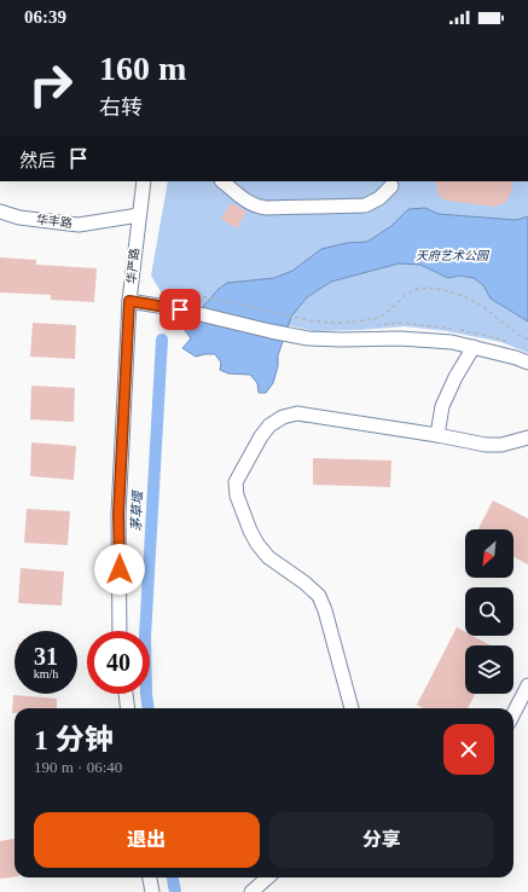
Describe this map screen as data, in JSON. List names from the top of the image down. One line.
{"streets":{"street":["华丰路","华严路"]},"crossings":[["华丰路","华严路"]],"water":["茅草堰"],"parks":["天府艺术公园"],"north":"bottom left","page":{"status":"06:39","turn":["160 m","右转"],"then":"然后","speed":"31 km/h","limit":"40","heading":["1 分钟","190 m · 06:40"],"buttons":["退出","分享"]}}
